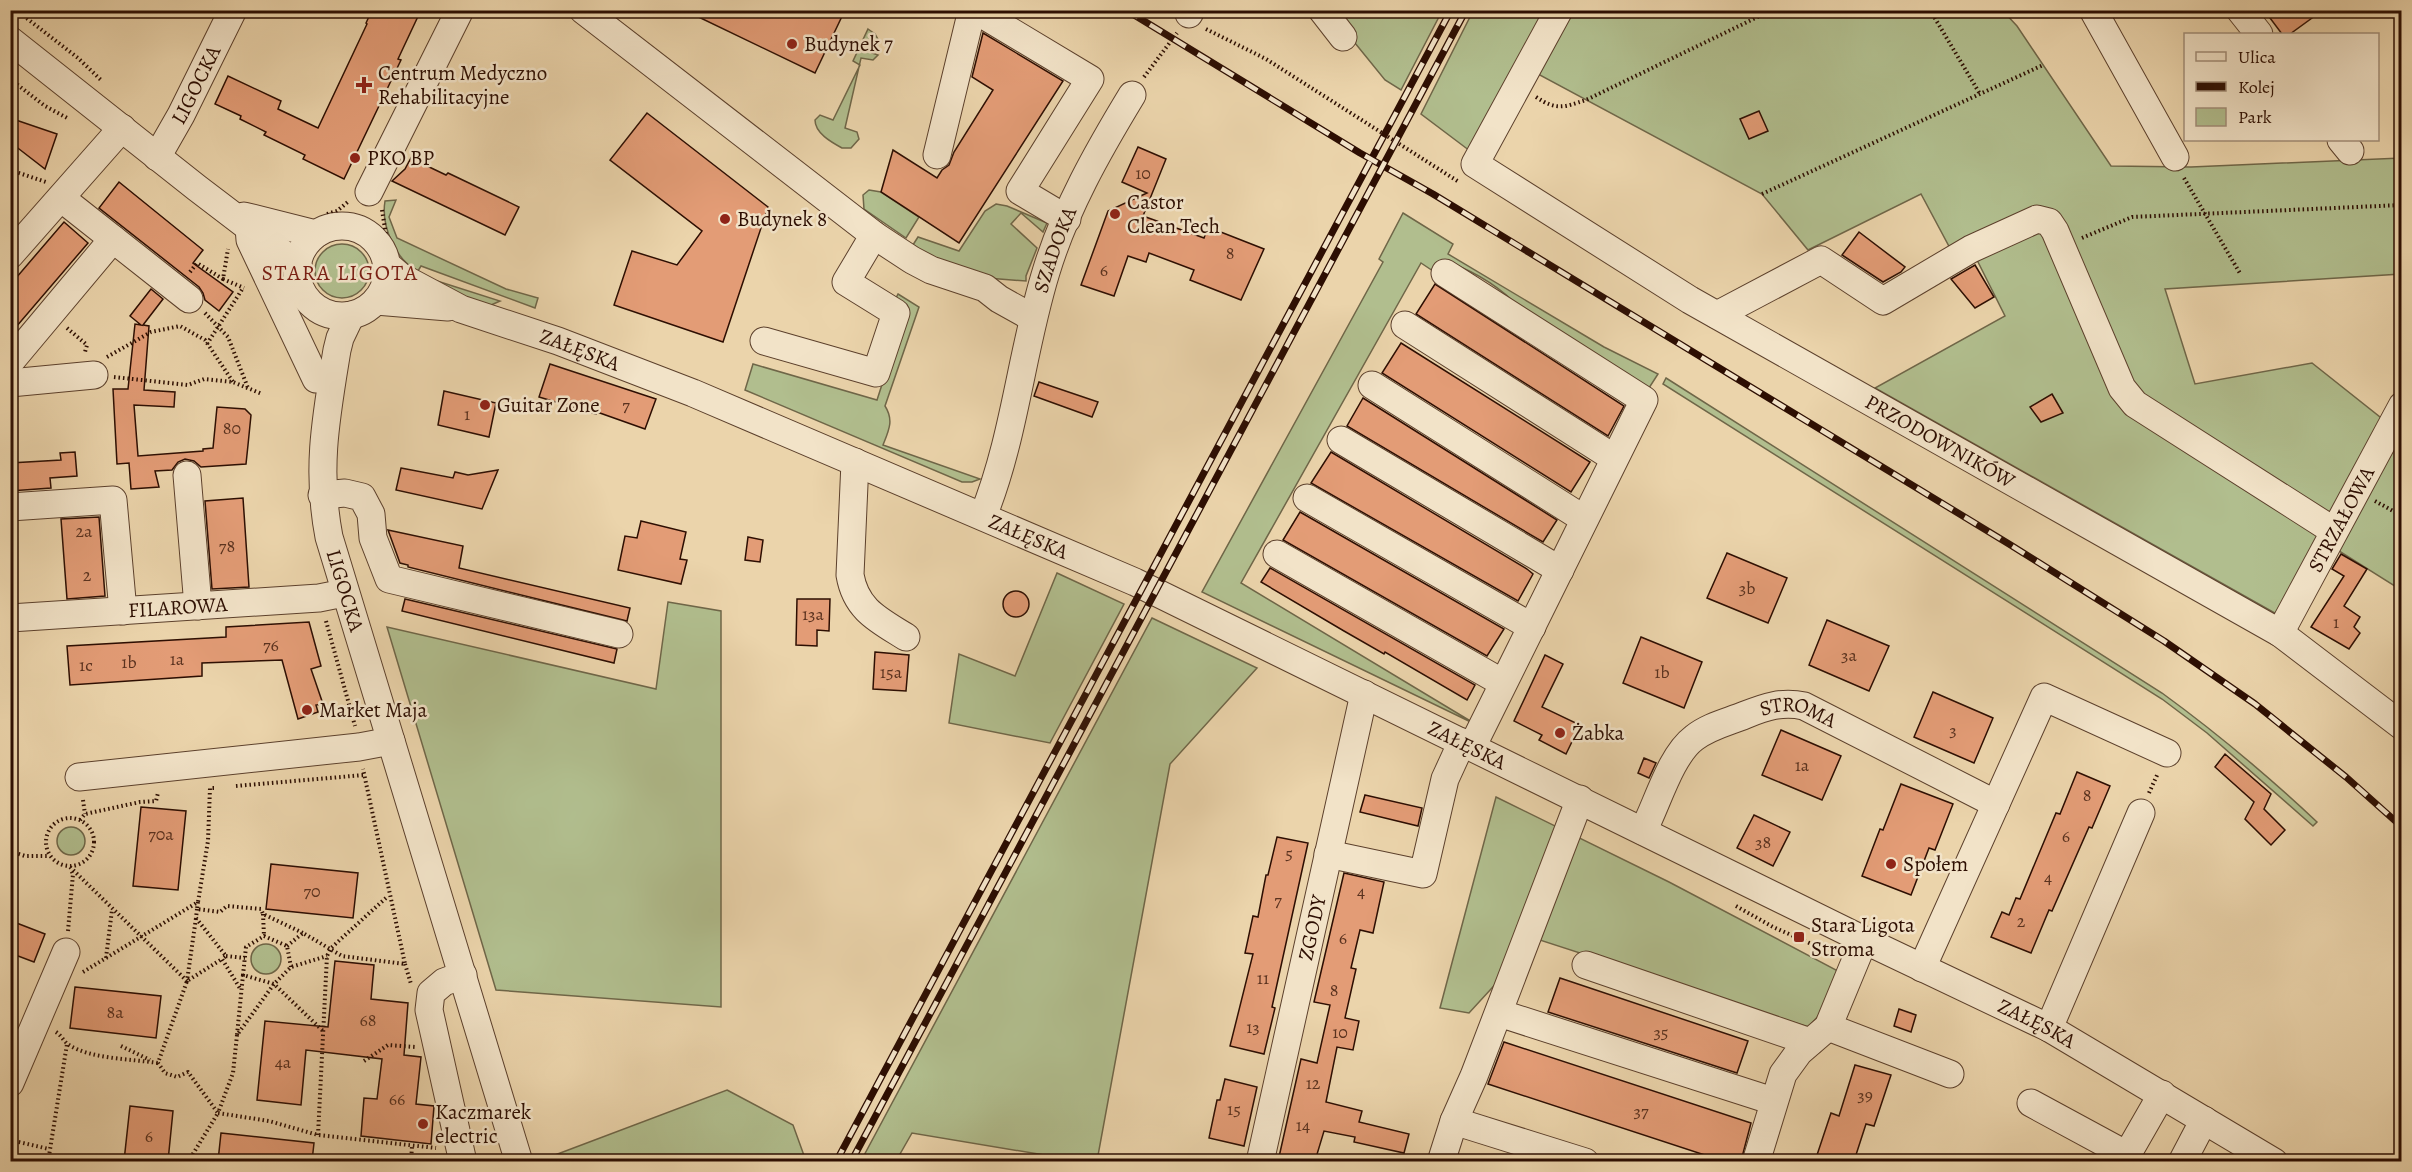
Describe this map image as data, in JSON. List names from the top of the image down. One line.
{"streets":{"street":["LIGOCKA","SZADOKA","ZAŁĘSKA","PRZODOWNIKÓW","STRZAŁOWA","FILAROWA","STROMA","ZGODY"]},"crossings":[["LIGOCKA","ZAŁĘSKA"],["LIGOCKA","FILAROWA"],["SZADOKA","ZAŁĘSKA"],["ZAŁĘSKA","STROMA"],["ZAŁĘSKA","ZGODY"],["PRZODOWNIKÓW","STRZAŁOWA"]],"districts":["STARA LIGOTA"],"places":{"other":["Budynek 7","PKO BP","Castor Clean Tech","Budynek 8","Guitar Zone","Market Maja","Żabka","Społem","Kaczmarek electric"],"health":["Centrum Medyczno Rehabilitacyjne"],"transit":["Stara Ligota Stroma"]},"house_numbers":["10","8","6","7","1","80","2a","78","2","3b","13a","1","76","3a","1a","1b","1c","15a","1b","3","1a","8","70a","6","38","5","4","70","4","7","2","6","11","8","8a","68","13","10","35","4a","12","39","66","15","37","14","6"],"legend":["Ulica","Kolej","Park"]}
